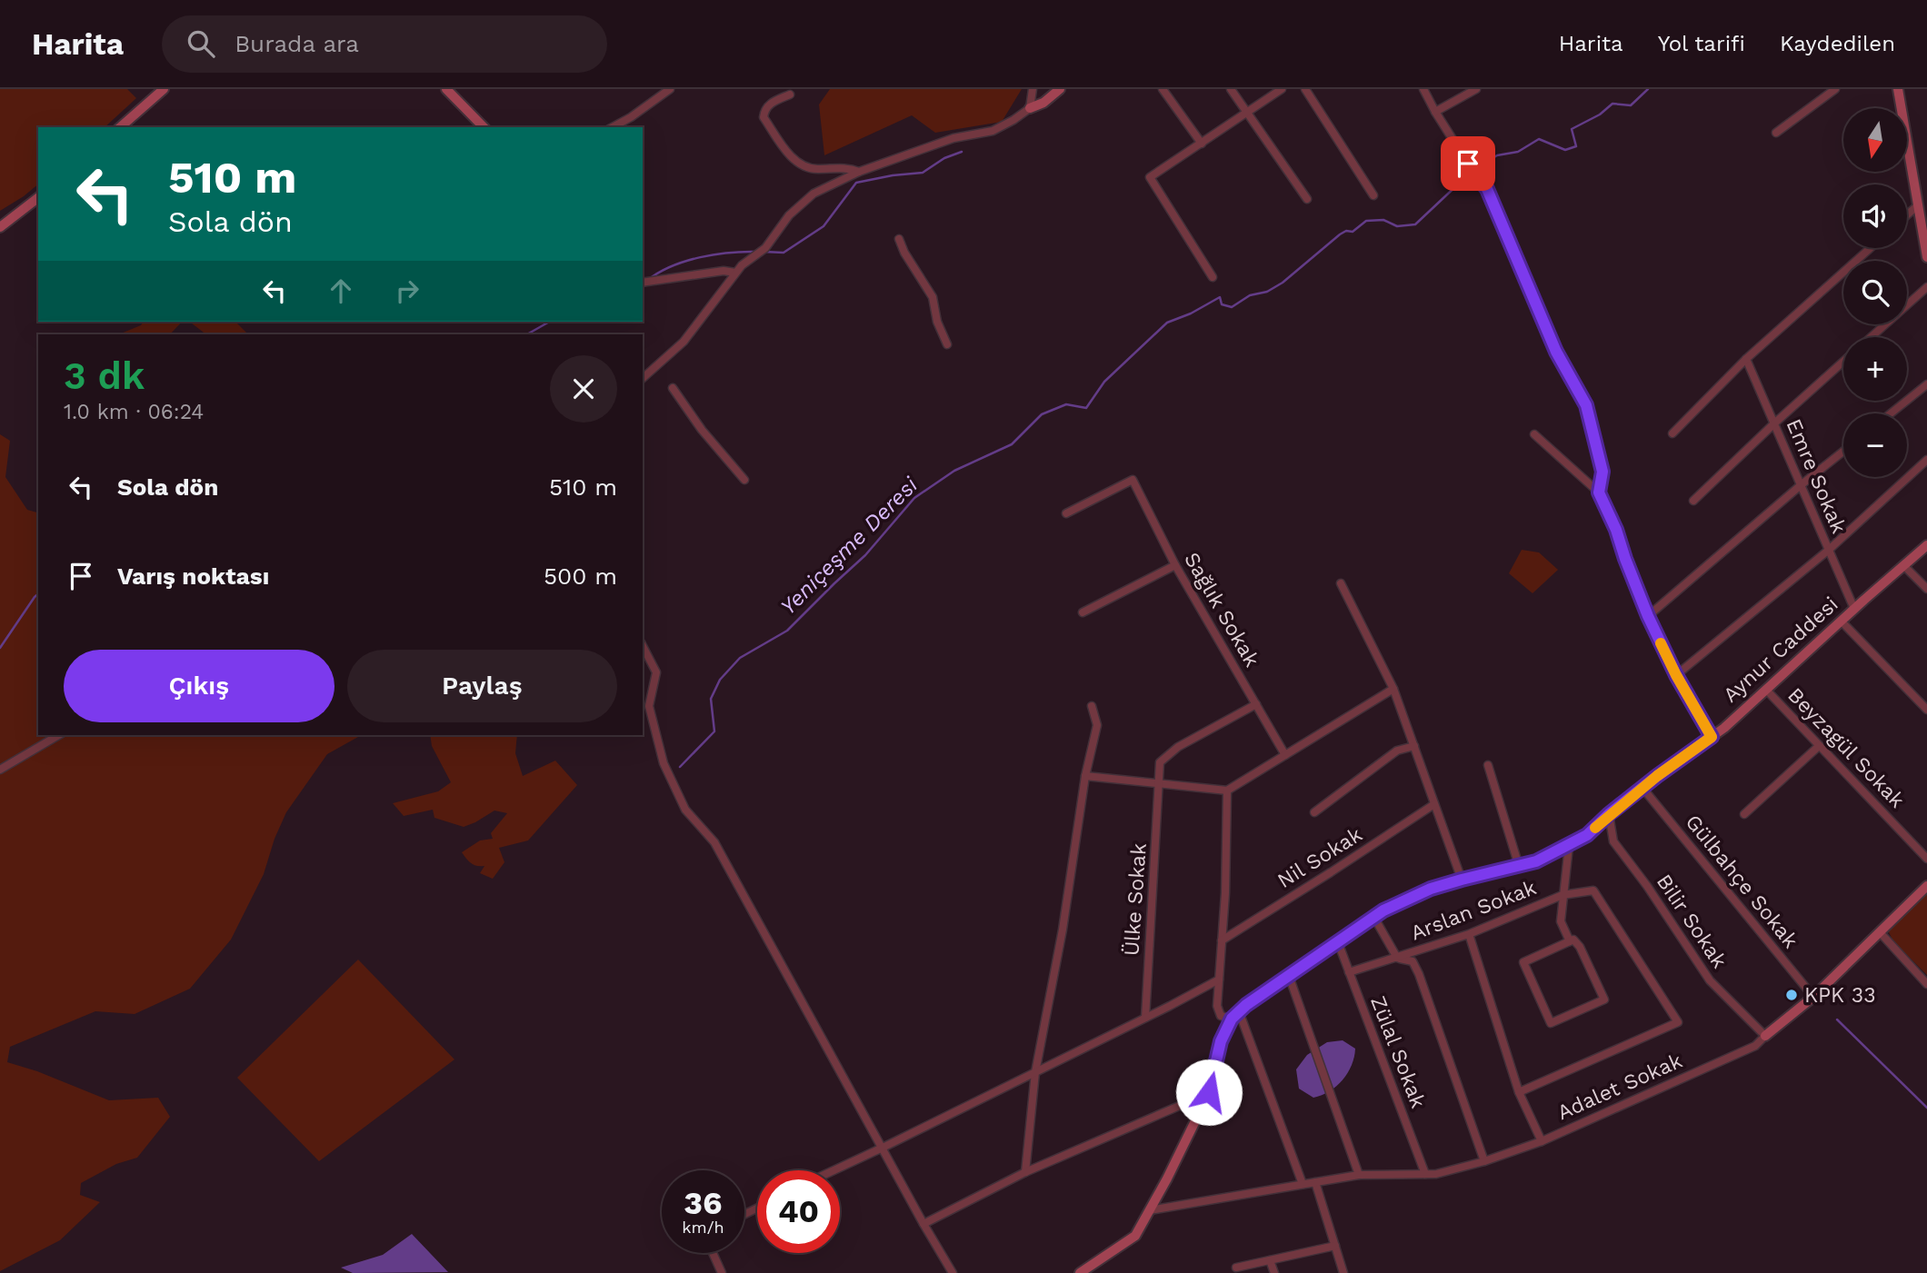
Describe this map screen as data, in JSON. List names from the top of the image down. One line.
{"streets":{"street":["Emre Sokak","Sağlık Sokak","Aynur Caddesi","Beyzagül Sokak","Nil Sokak","Gülbahçe Sokak","Ülke Sokak","Arslan Sokak","Bilir Sokak","Zülal Sokak","Adalet Sokak"]},"crossings":[["Emre Sokak","Aynur Caddesi"],["Sağlık Sokak","Ülke Sokak"],["Aynur Caddesi","Beyzagül Sokak"],["Aynur Caddesi","Gülbahçe Sokak"],["Aynur Caddesi","Bilir Sokak"],["Aynur Caddesi","Zülal Sokak"],["Arslan Sokak","Zülal Sokak"],["Bilir Sokak","Adalet Sokak"],["Zülal Sokak","Adalet Sokak"]],"water":["Yeniçeşme Deresi"],"places":["KPK 33"],"north":"bottom","page":{"header":"Harita","search":"Burada ara","nav":["Harita","Yol tarifi","Kaydedilen"],"map_buttons":["+","−"],"turn":["510 m","Sola dön"],"heading":["3 dk","1.0 km · 06:24"],"list":[{"name":"Sola dön","value":"510 m"},{"name":"Varış noktası","value":"500 m"}],"buttons":["Çıkış","Paylaş"],"speed":"36 km/h","limit":"40"}}
